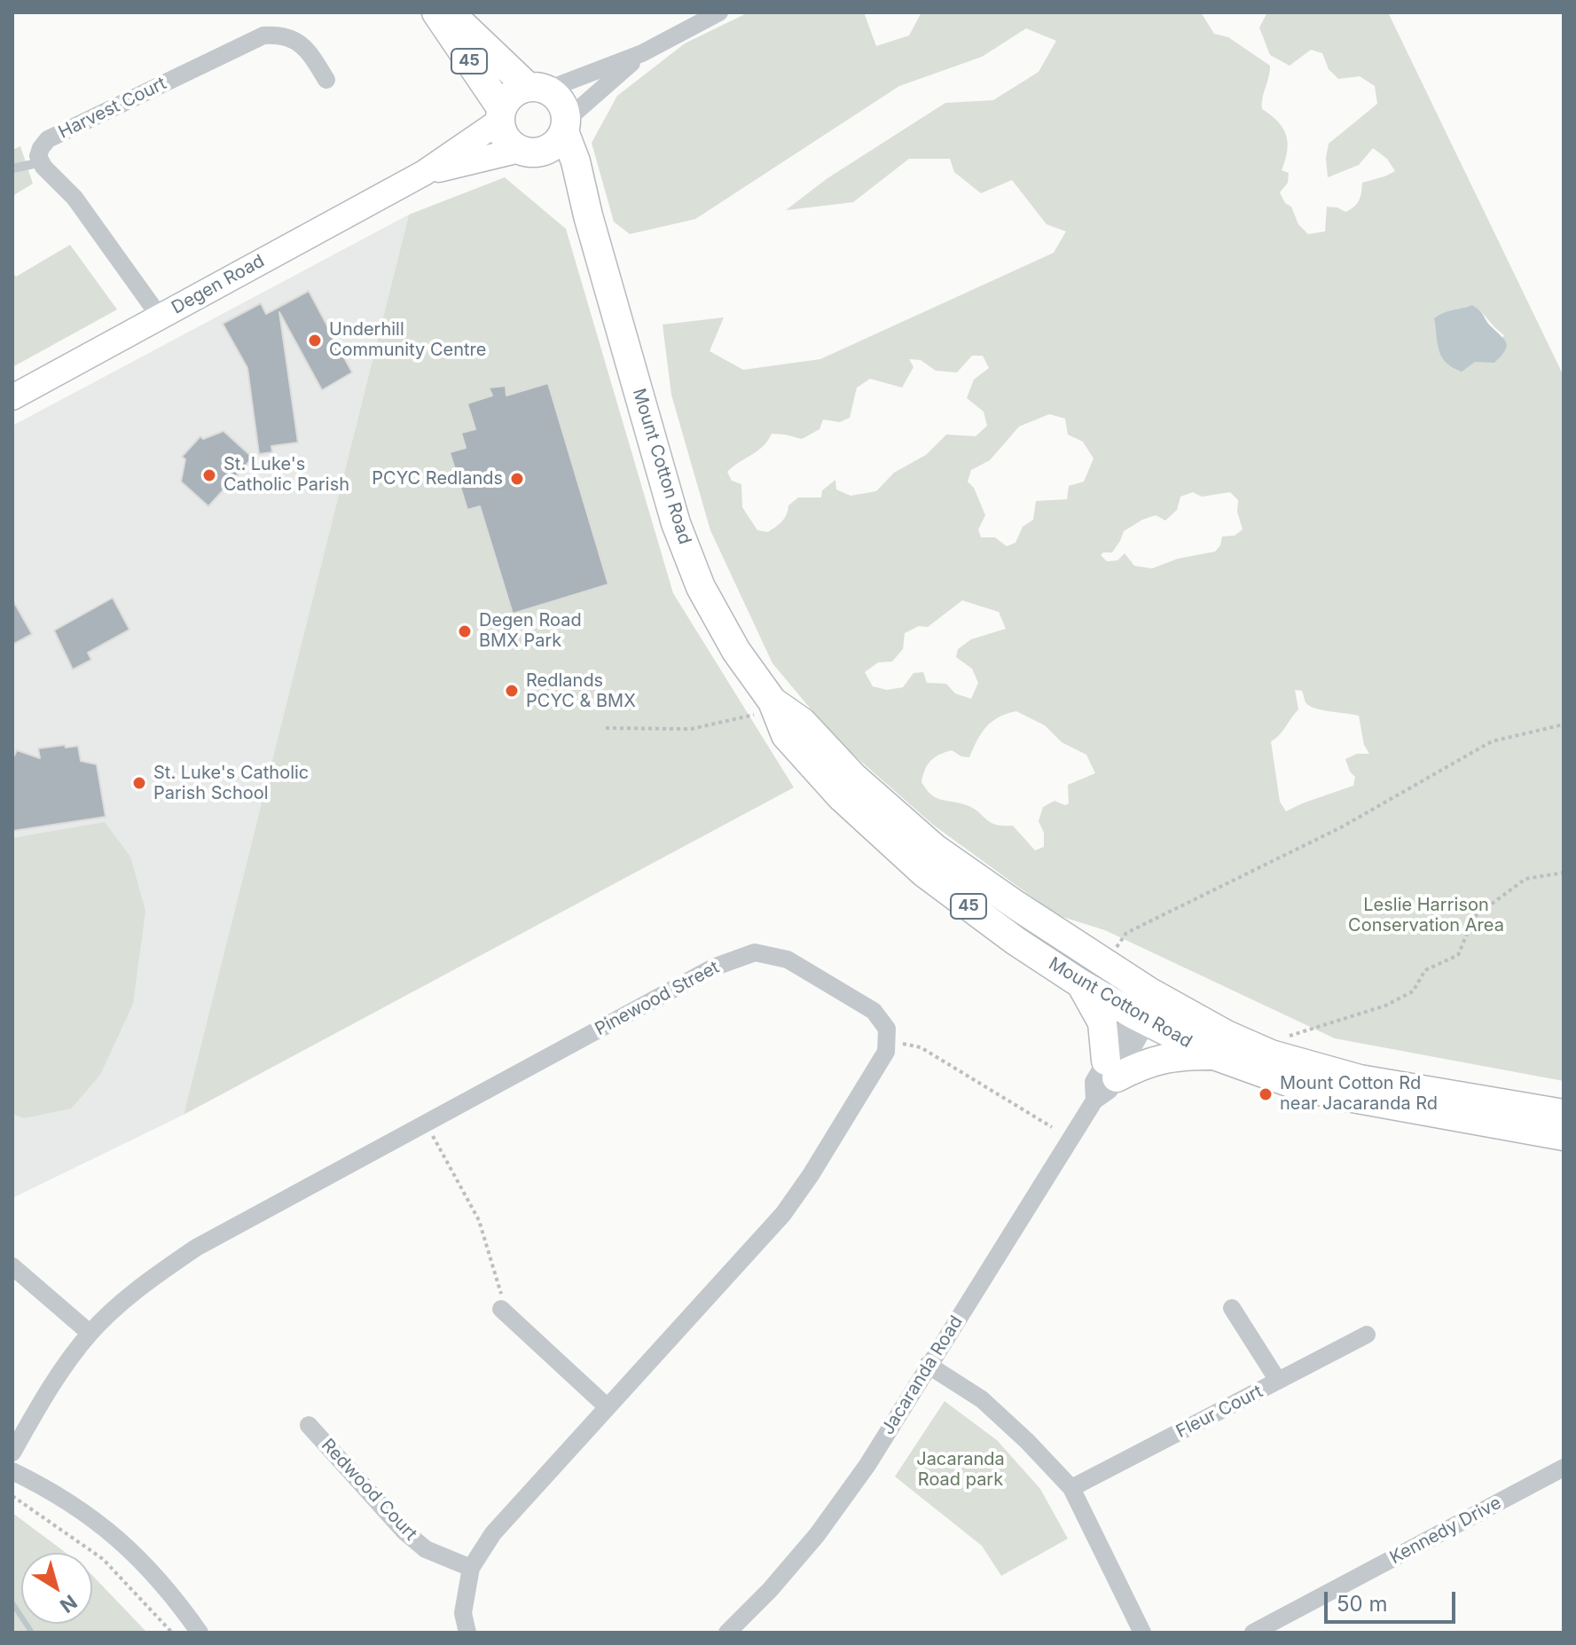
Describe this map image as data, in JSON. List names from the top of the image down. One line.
{"streets":{"main road":["45","Mount Cotton Road"],"street":["Harvest Court","Degen Road","Pinewood Street","Jacaranda Road","Fleur Court","Redwood Court","Kennedy Drive"]},"crossings":[["45","Degen Road"],["45","Mount Cotton Road"],["Degen Road","Mount Cotton Road"],["Mount Cotton Road","Jacaranda Road"]],"parks":["Leslie Harrison Conservation Area","Jacaranda Road park"],"places":["Underhill Community Centre","St. Luke's Catholic Parish","PCYC Redlands","Degen Road BMX Park","Redlands PCYC & BMX","St. Luke's Catholic Parish School","Mount Cotton Rd near Jacaranda Rd"],"scale_bar":"50 m","north":"bottom right"}
